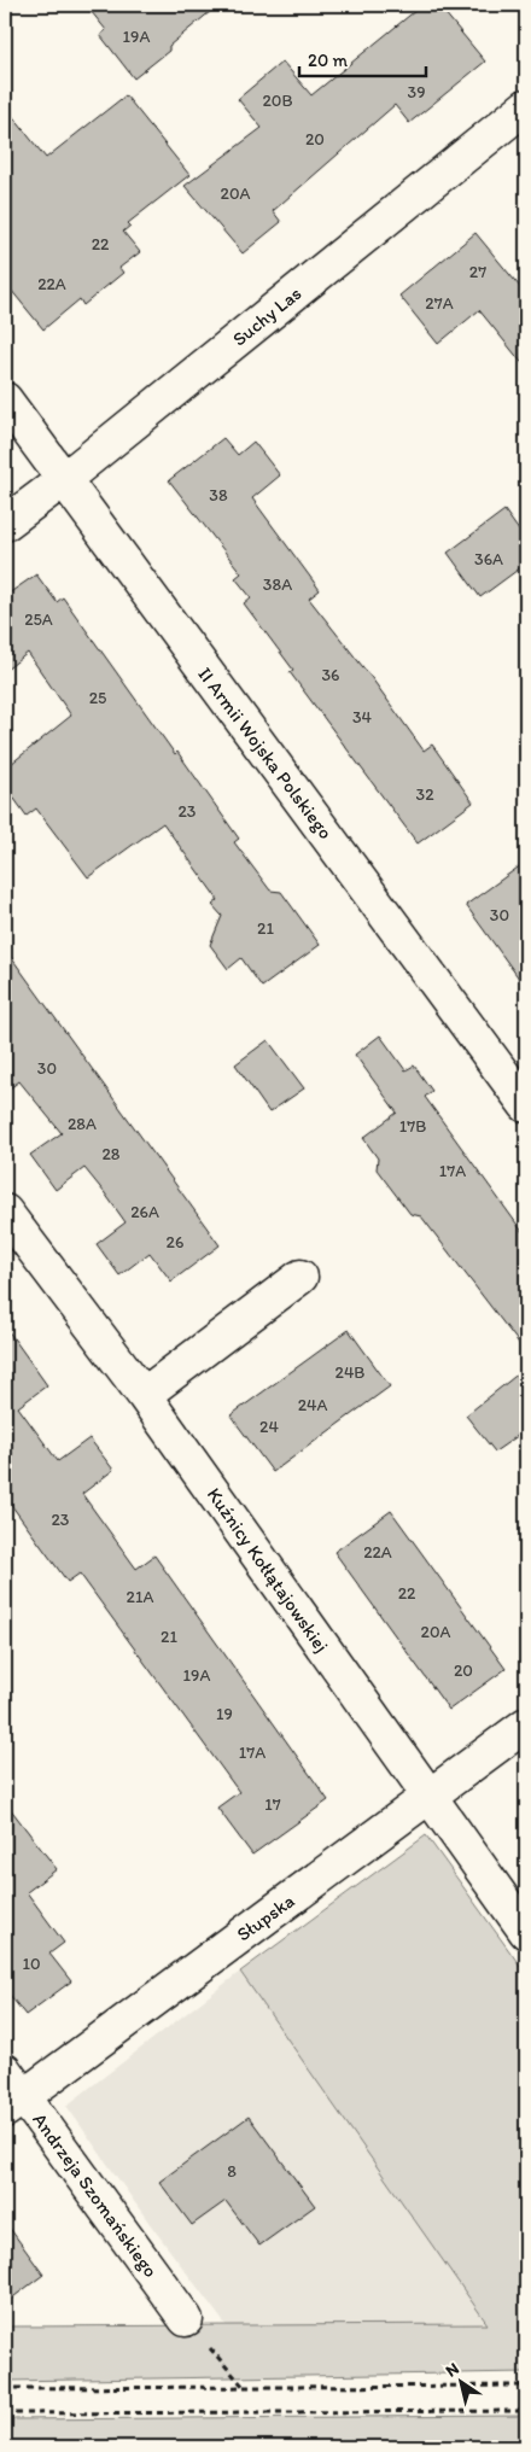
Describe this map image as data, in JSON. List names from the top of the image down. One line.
{"streets":{"street":["Suchy Las","II Armii Wojska Polskiego","Kuźnicy Kołłątajowskiej","Słupska","Andrzeja Szomańskiego"]},"crossings":[["Suchy Las","II Armii Wojska Polskiego"],["Kuźnicy Kołłątajowskiej","Słupska"],["Słupska","Andrzeja Szomańskiego"]],"house_numbers":["19A","39","20B","20","20A","22","27","22A","27A","38","36A","38A","25A","36","25","34","32","23","30","21","30","28A","17B","28","17A","26A","26","24B","24A","24","23","22A","22","21A","20A","21","20","19A","19","17A","17","10","8"],"scale_bar":"20 m","north":"top left"}
